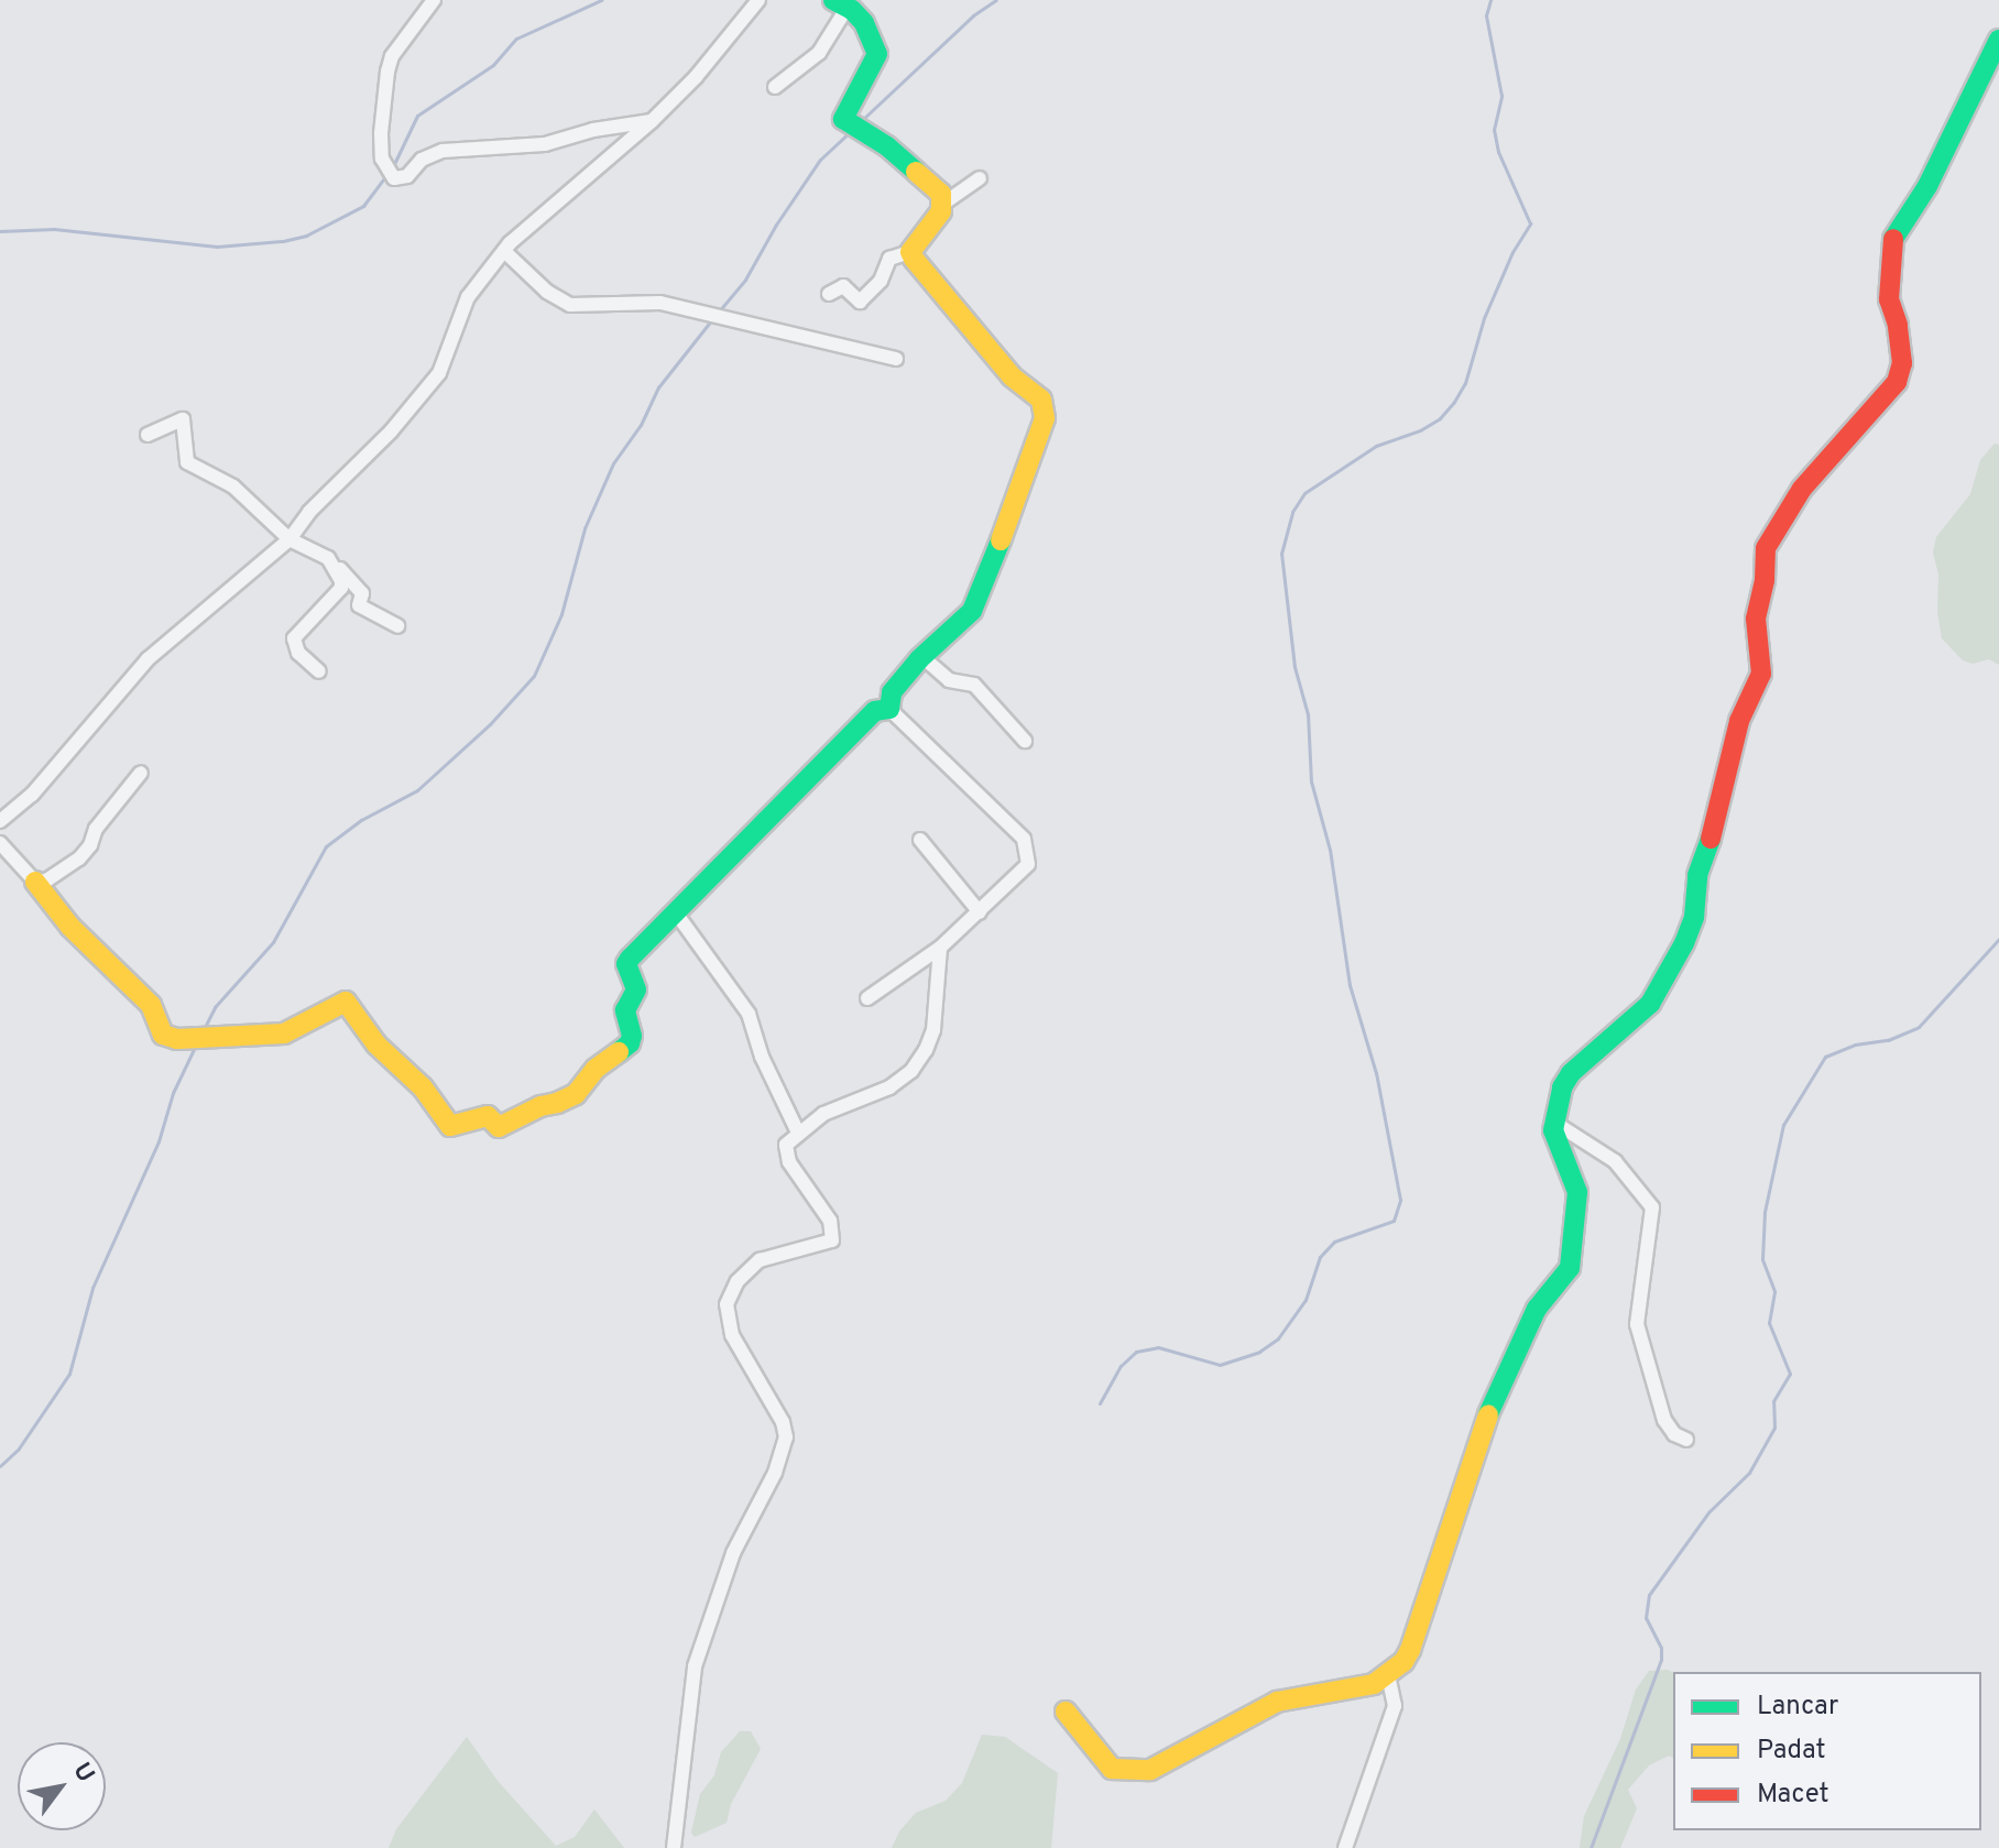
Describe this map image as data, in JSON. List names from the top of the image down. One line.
{"legend":["Lancar","Padat","Macet"],"north":"top right"}
